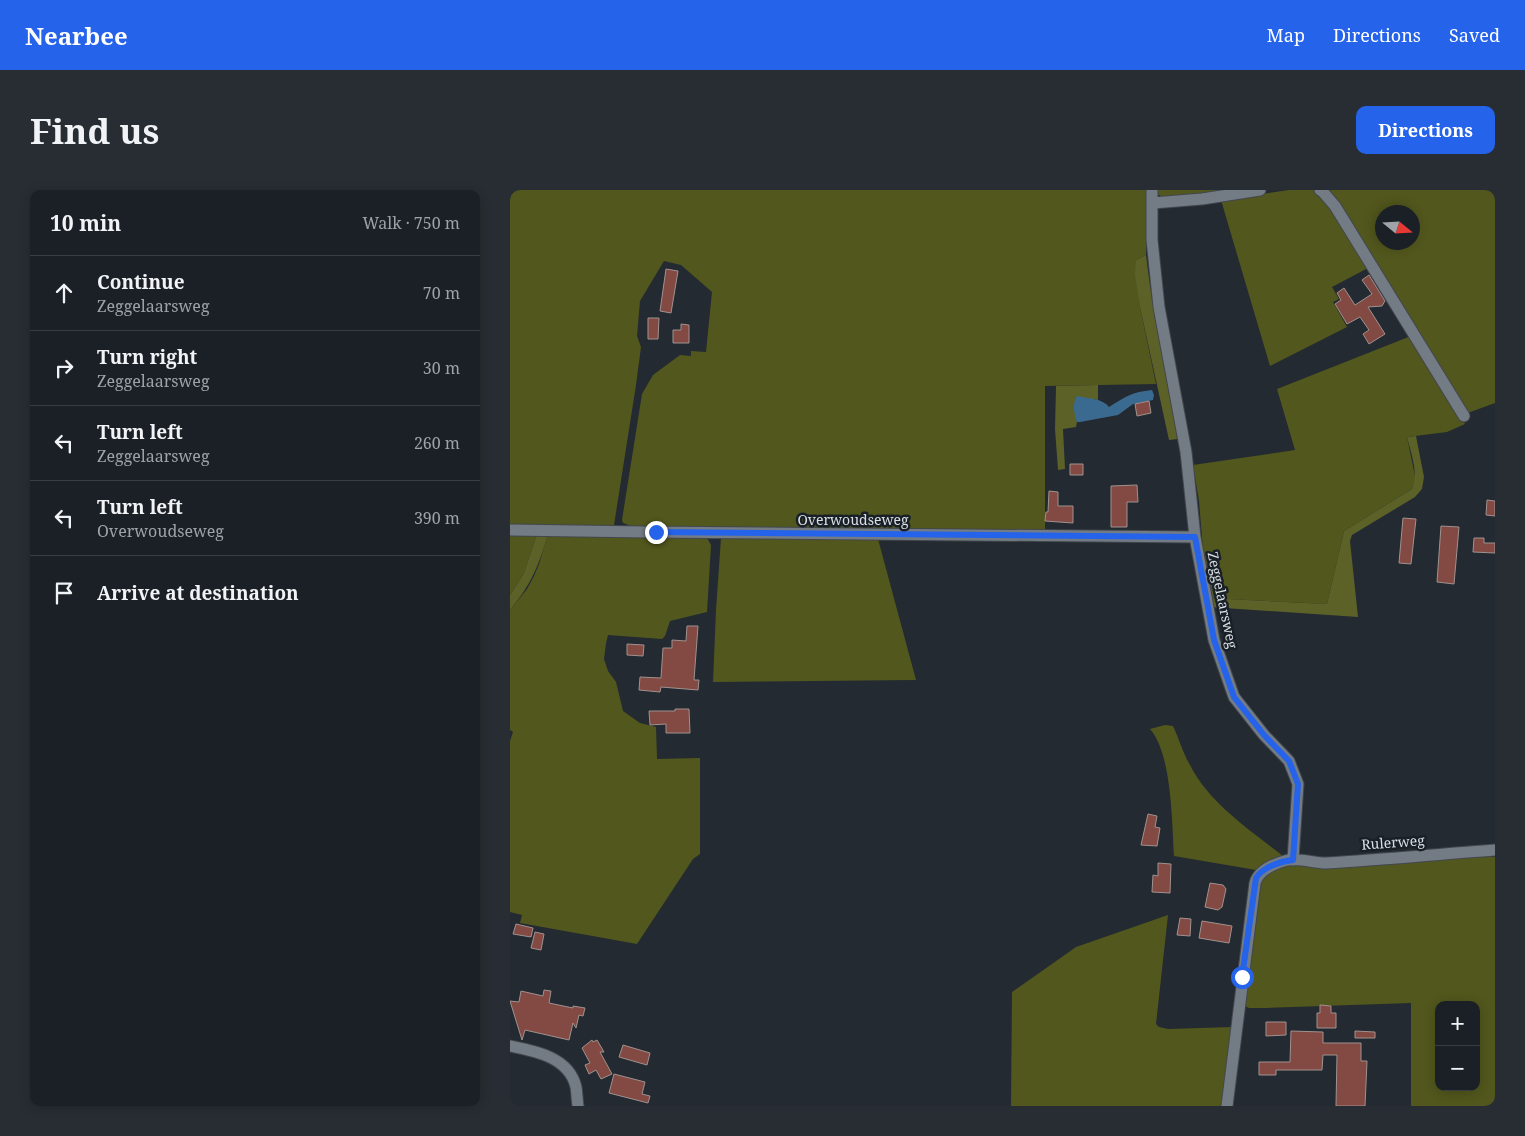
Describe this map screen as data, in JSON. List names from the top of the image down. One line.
{"streets":{"street":["Overwoudseweg","Zeggelaarsweg","Rulerweg"]},"crossings":[["Overwoudseweg","Zeggelaarsweg"],["Zeggelaarsweg","Rulerweg"]],"north":"right","page":{"header":"Nearbee","nav":["Map","Directions","Saved"],"buttons":"Directions","title":"Find us","heading":["10 min","Walk · 750 m"],"list":[["Continue","Zeggelaarsweg","70 m"],["Turn right","Zeggelaarsweg","30 m"],["Turn left","Zeggelaarsweg","260 m"],["Turn left","Overwoudseweg","390 m"],"Arrive at destination"],"map_buttons":["+","−"]}}
